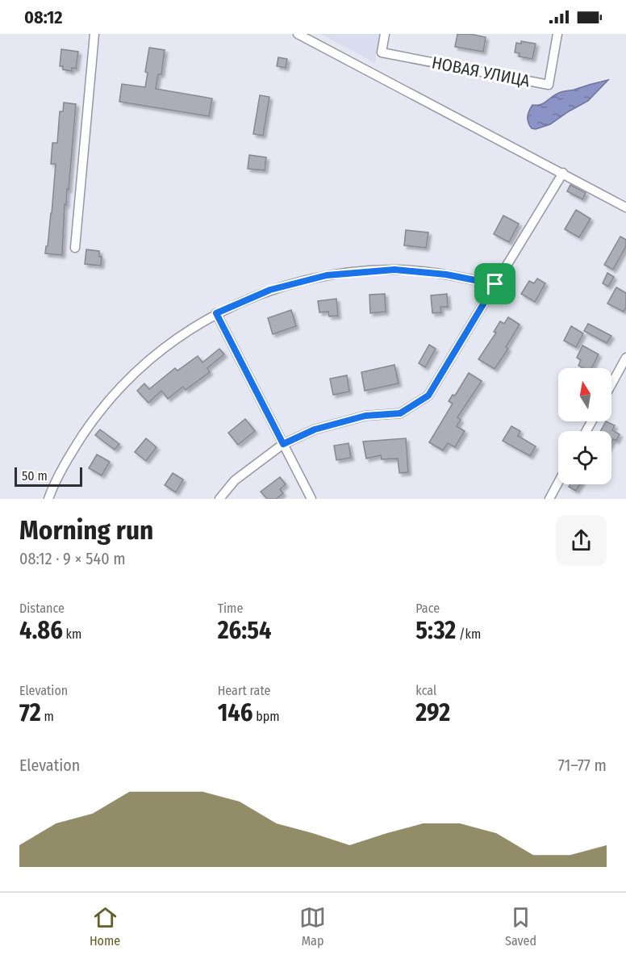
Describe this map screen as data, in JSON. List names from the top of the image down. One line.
{"streets":{"street":["НОВАЯ УЛИЦА"]},"scale_bar":"50 m","north":"top","page":{"status":"08:12","scale":"50 m","heading":["Morning run","08:12 · 9 × 540 m"],"stats":[["Distance","4.86 km"],["Time","26:54"],["Pace","5:32 /km"],["Elevation","72 m"],["Heart rate","146 bpm"],["kcal","292"]],"chart":["Elevation","71–77 m"],"tabs":["Home","Map","Saved"]}}
